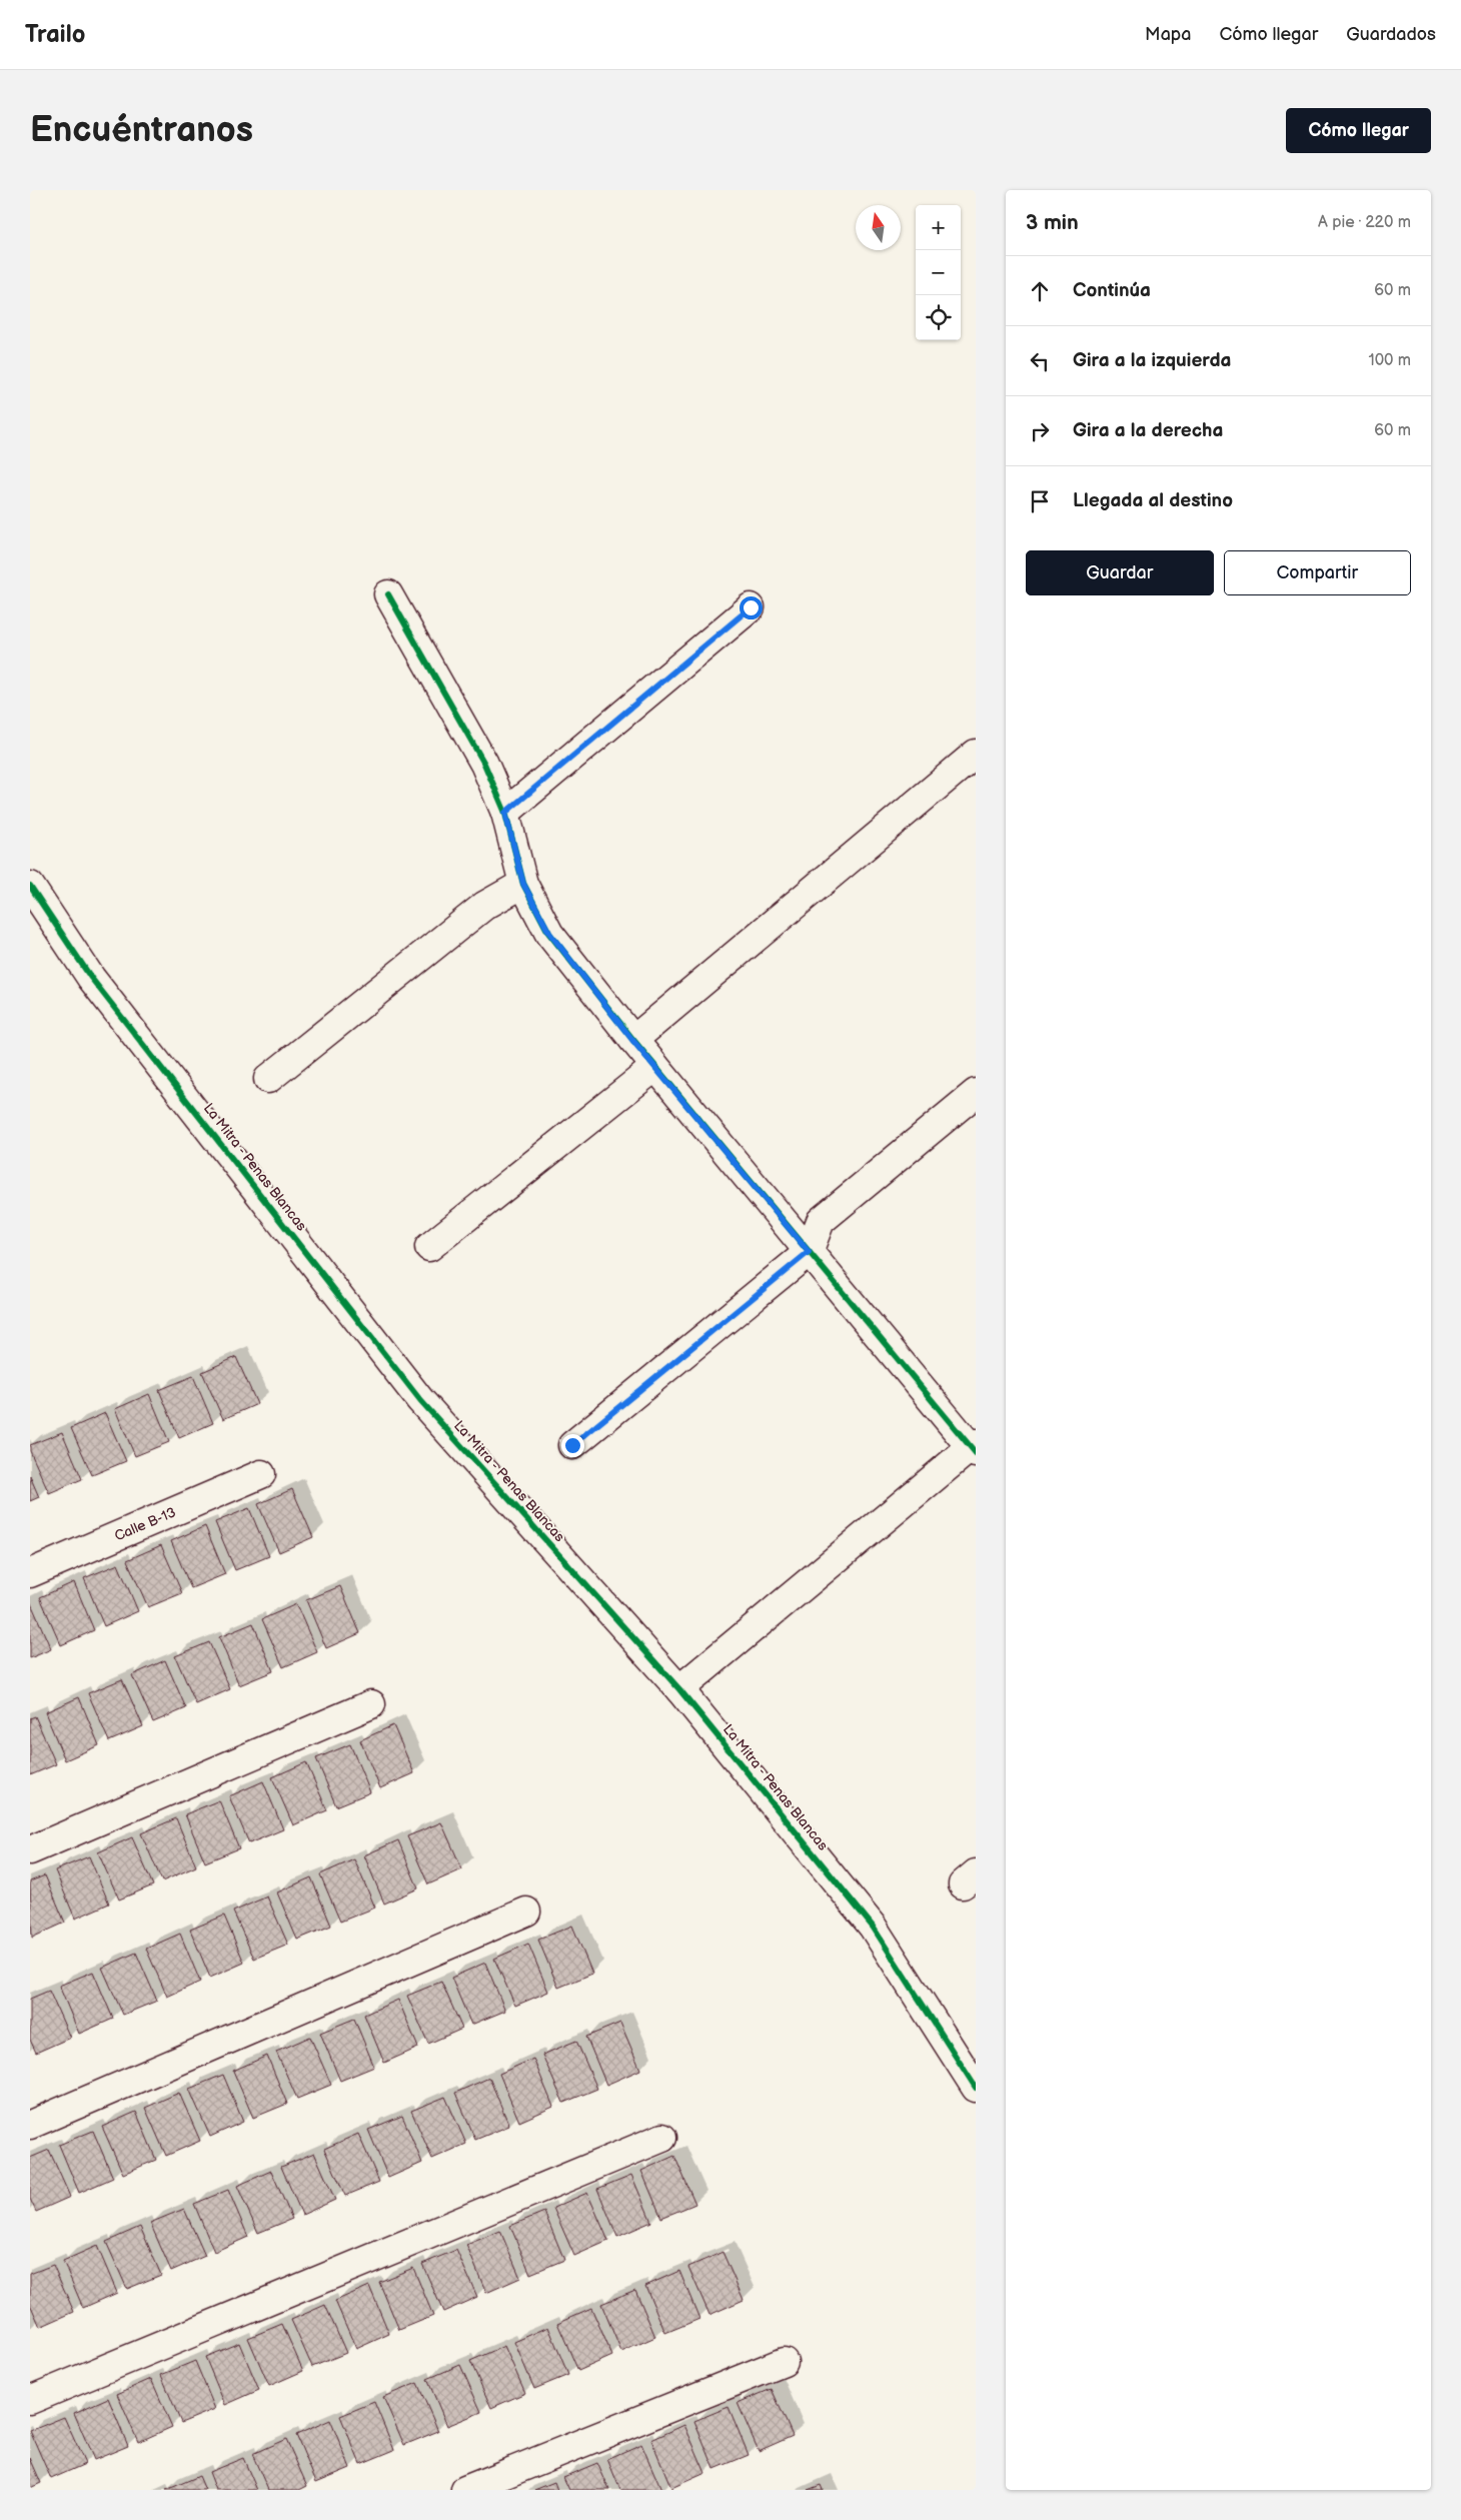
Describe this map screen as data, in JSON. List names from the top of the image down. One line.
{"streets":{"street":["La Mitra - Penas Blancas","Calle B-13"]},"north":"top","page":{"header":"Trailo","nav":["Mapa","Cómo llegar","Guardados"],"buttons":["Cómo llegar",["Guardar","Compartir"]],"title":"Encuéntranos","heading":["3 min","A pie · 220 m"],"map_buttons":["+","−"],"list":[["Continúa","60 m"],["Gira a la izquierda","100 m"],["Gira a la derecha","60 m"],"Llegada al destino"]}}
